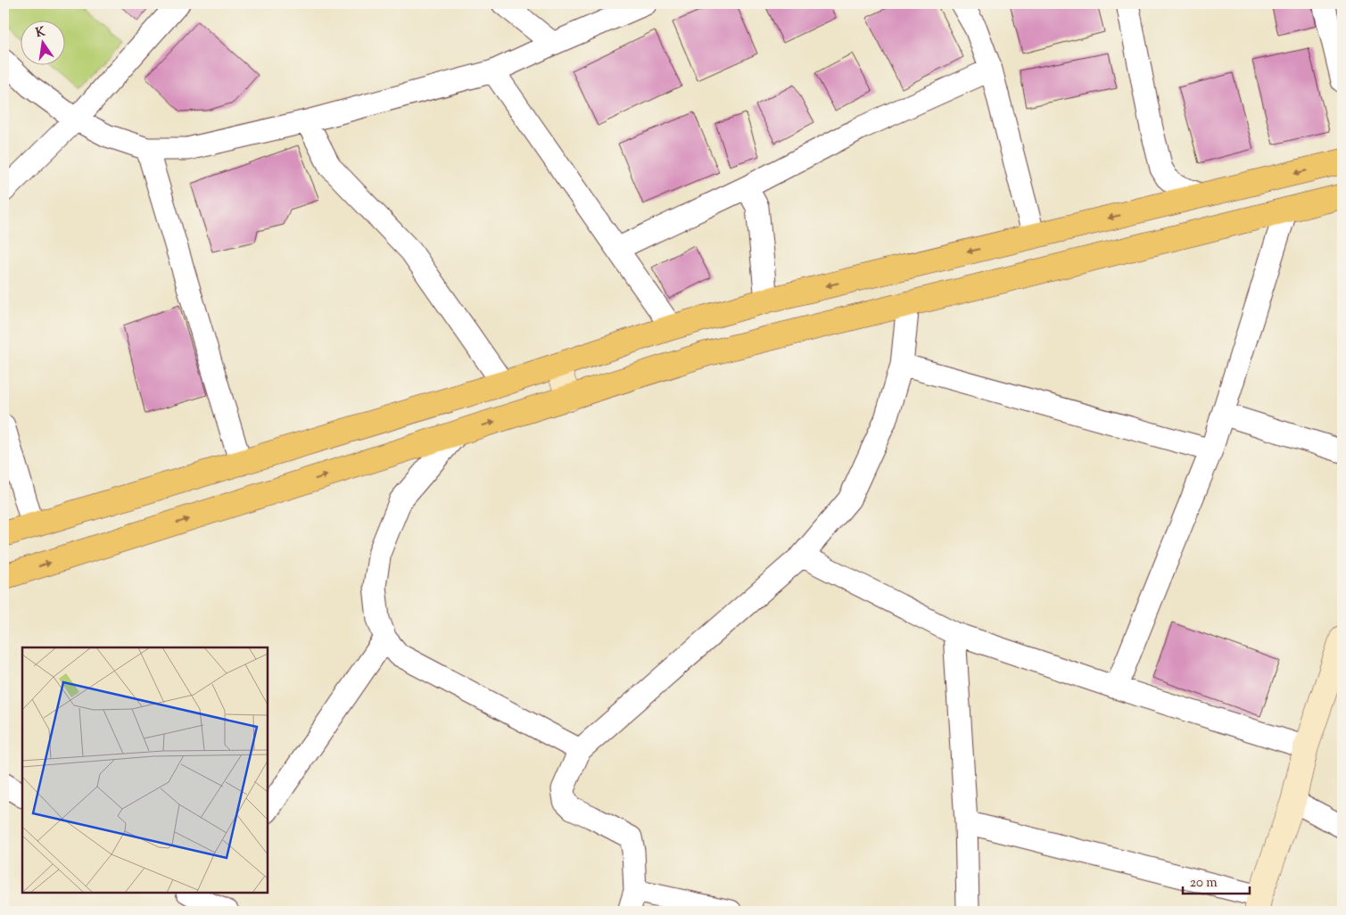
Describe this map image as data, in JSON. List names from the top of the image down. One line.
{"scale_bar":"20 m","north":"top"}
